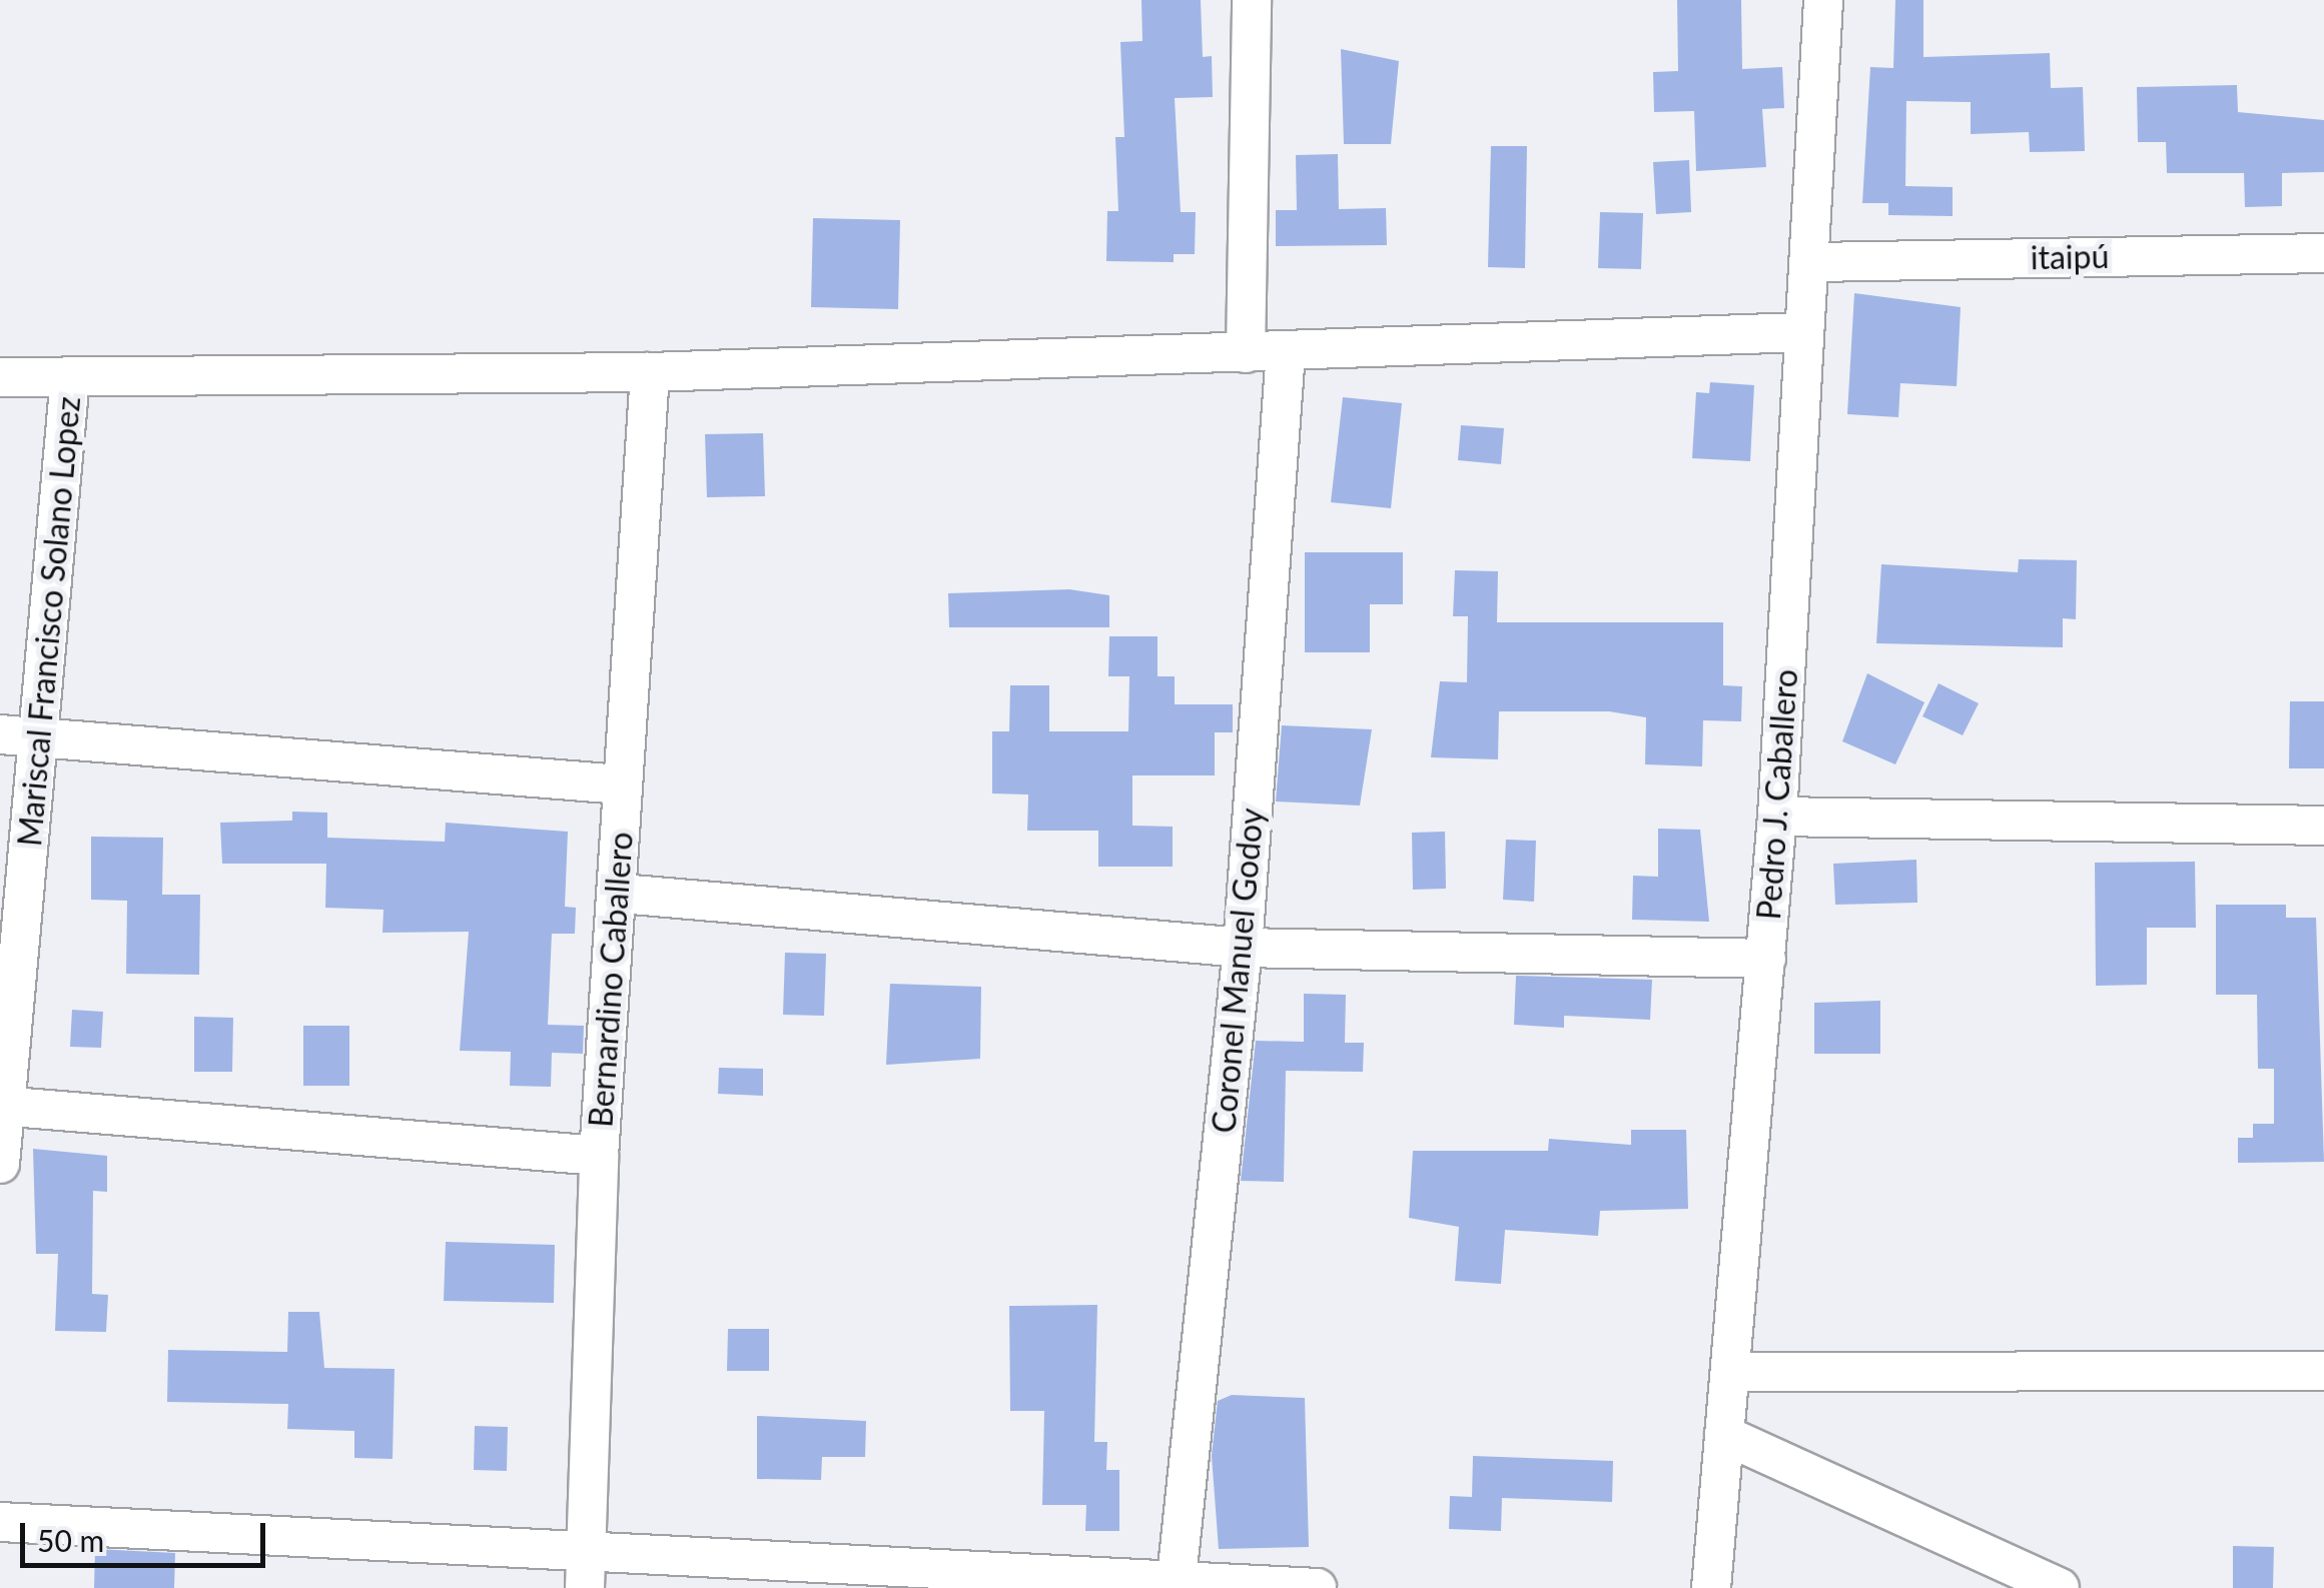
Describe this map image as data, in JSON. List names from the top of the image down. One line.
{"streets":{"street":["itaipú","Mariscal Francisco Solano Lopez","Pedro J. Caballero","Coronel Manuel Godoy","Bernardino Caballero"]},"crossings":[["itaipú","Pedro J. Caballero"]],"scale_bar":"50 m"}
